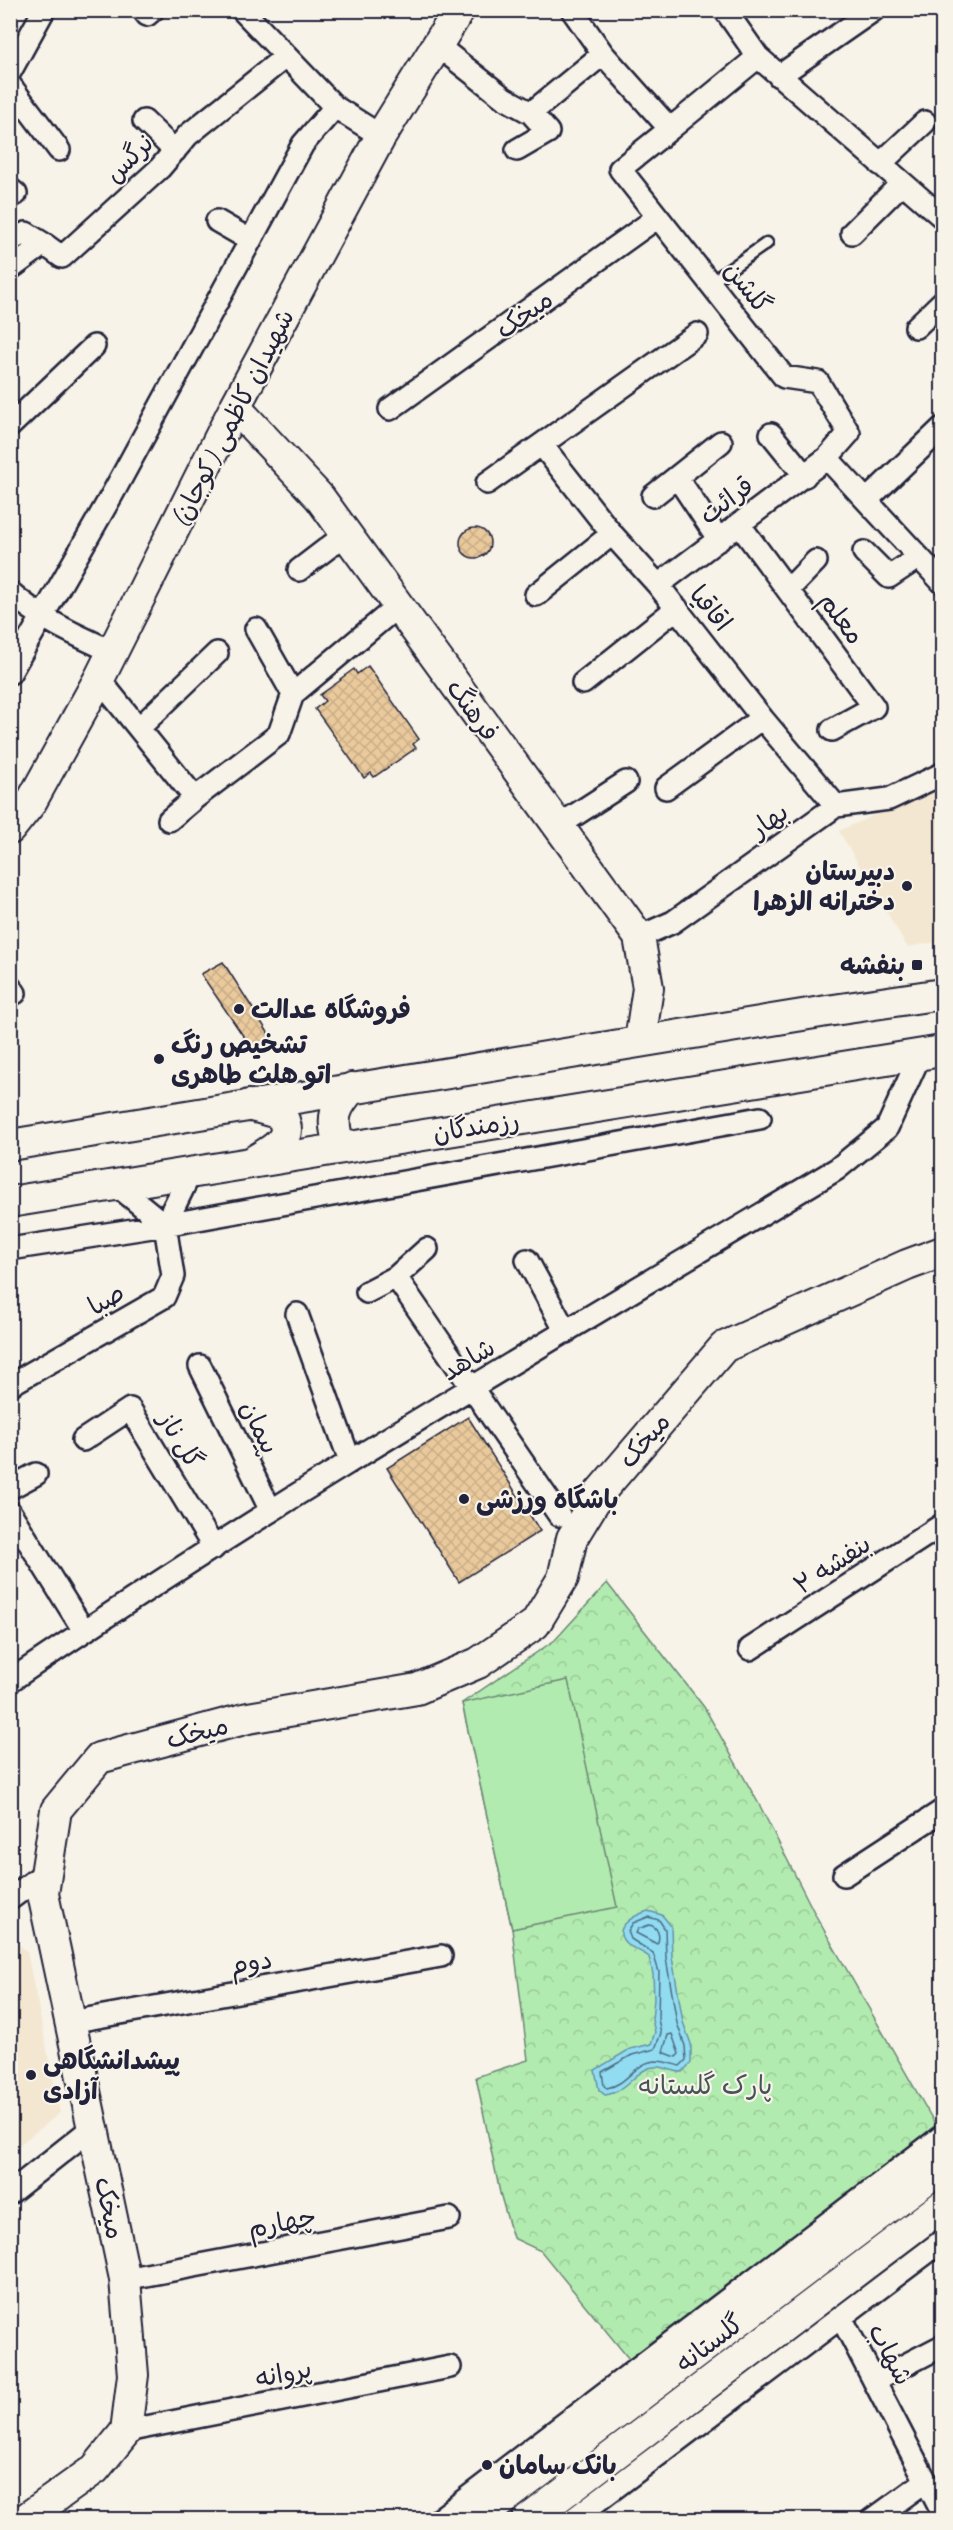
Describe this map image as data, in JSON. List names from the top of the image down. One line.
{"streets":{"main road":["میخک","شهیدان کاظمی (کوجان)","فرهنگ","رزمندگان","گلستانه"],"street":["نرگس","گلشن","قرائت","اقاقیا","معلم","بهار","صبا","شاهد","پیمان","گل ناز","بنفشه ۲","دوم","چهارم","شهاب","پروانه"]},"crossings":[["گلشن","میخک"],["گلشن","قرائت"],["میخک","دوم"],["میخک","چهارم"],["میخک","پروانه"],["شهیدان کاظمی (کوجان)","فرهنگ"],["قرائت","اقاقیا"],["قرائت","معلم"],["اقاقیا","بهار"],["فرهنگ","بهار"],["رزمندگان","شاهد"],["شاهد","پیمان"],["شاهد","گل ناز"]],"parks":["پارک گلستانه"],"places":{"other":["دبيرستان دخترانه الزهرا","فروشگاه عدالت","تشخیص رنگ اتو هلث طاهری","باشگاه ورزشی","پیشدانشگاهی آزادی","بانک سامان"],"transit":["بنفشه"]}}
